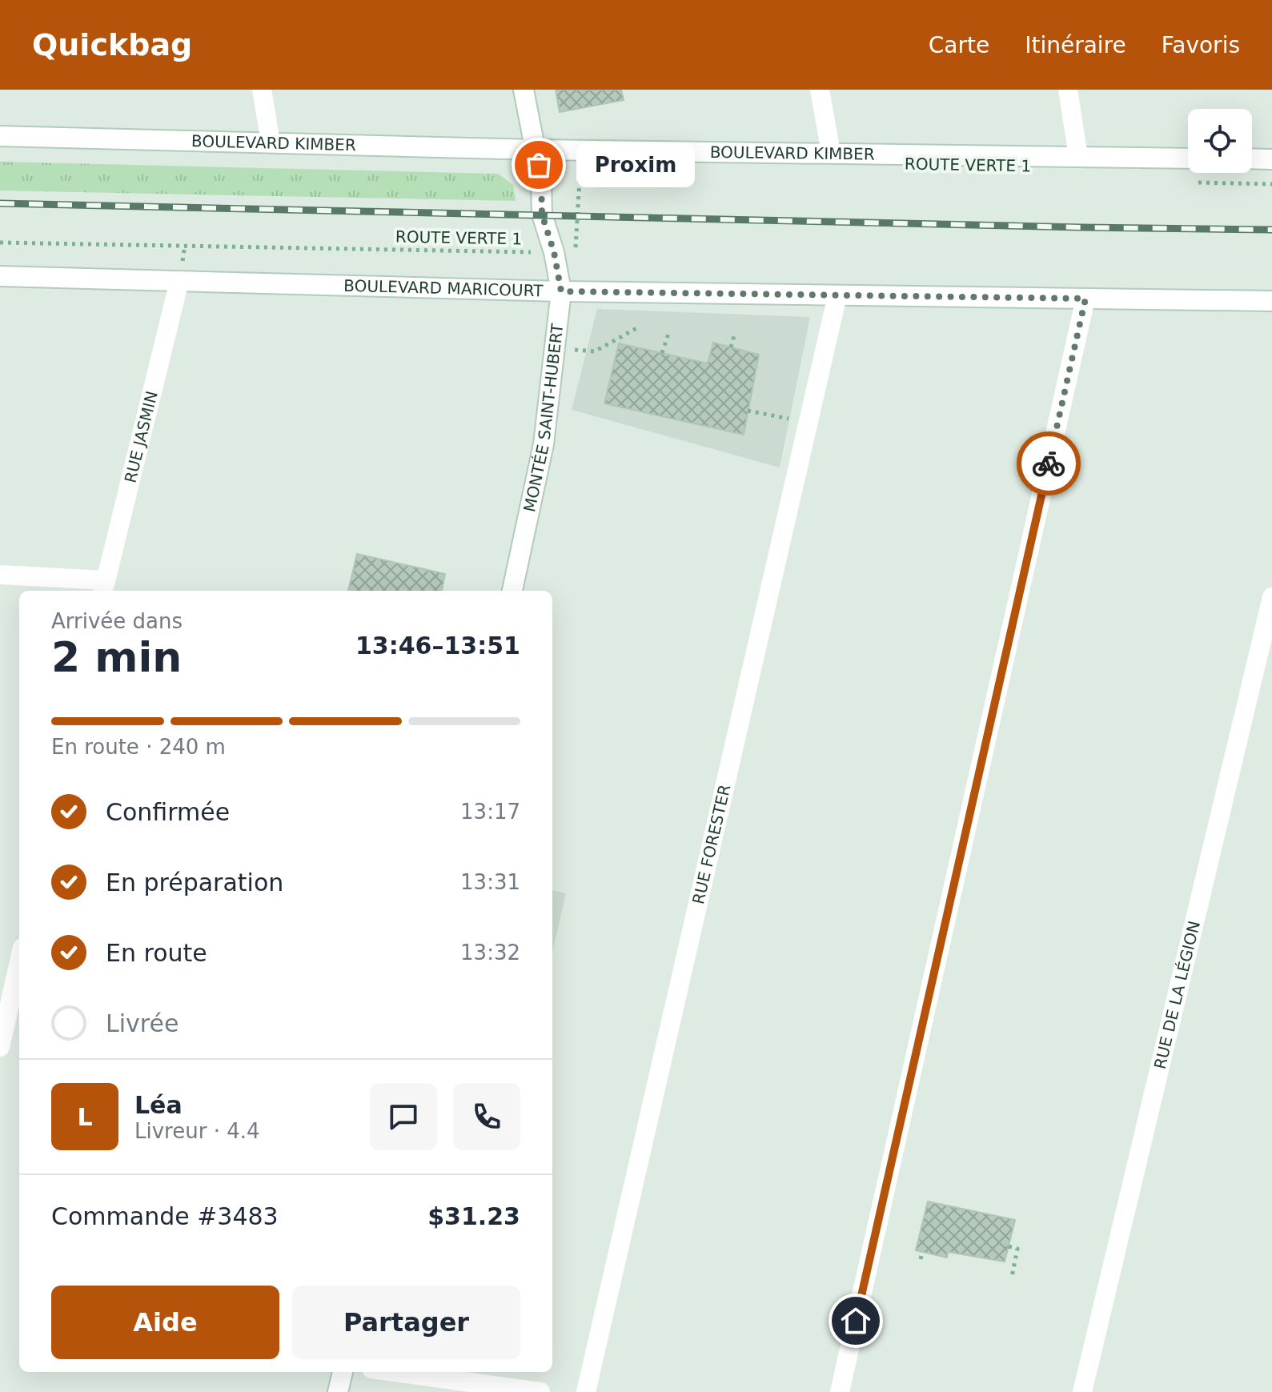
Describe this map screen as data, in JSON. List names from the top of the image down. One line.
{"streets":{"street":["BOULEVARD KIMBER","BOULEVARD MARICOURT","MONTÉE SAINT-HUBERT","RUE JASMIN","RUE FORESTER","RUE DE LA LÉGION"],"path":["ROUTE VERTE 1"]},"crossings":[["BOULEVARD KIMBER","MONTÉE SAINT-HUBERT"],["ROUTE VERTE 1","MONTÉE SAINT-HUBERT"],["BOULEVARD MARICOURT","MONTÉE SAINT-HUBERT"],["BOULEVARD MARICOURT","RUE JASMIN"],["BOULEVARD MARICOURT","RUE FORESTER"]],"places":["Proxim"],"page":{"header":"Quickbag","nav":["Carte","Itinéraire","Favoris"],"bubble":"Proxim","heading":["2 min","Arrivée dans","13:46–13:51"],"panel":["Léa","Livreur · 4.4","Commande #3483","$31.23"],"bar":"En route · 240 m","list":[["Confirmée","13:17"],["En préparation","13:31"],["En route","13:32"],"Livrée"],"round":"L","buttons":["Aide","Partager"]}}
